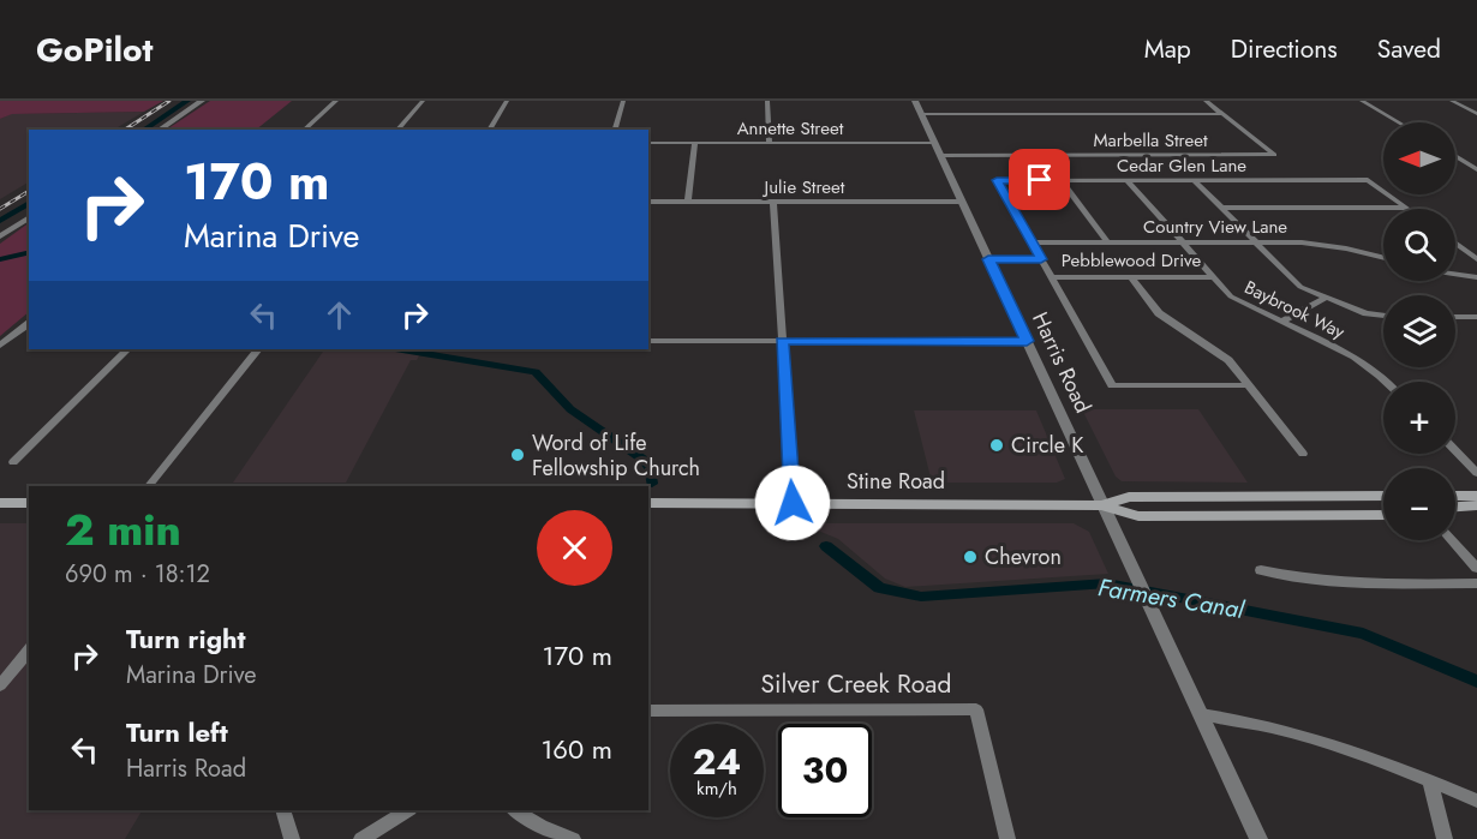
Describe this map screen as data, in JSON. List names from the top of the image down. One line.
{"streets":{"main road":["Stine Road"],"street":["Annette Street","Marbella Street","Cedar Glen Lane","Julie Street","Country View Lane","Pebblewood Drive","Baybrook Way","Harris Road","Silver Creek Road"]},"crossings":[["Annette Street","Harris Road"],["Marbella Street","Harris Road"],["Cedar Glen Lane","Country View Lane"],["Cedar Glen Lane","Baybrook Way"],["Julie Street","Harris Road"],["Country View Lane","Baybrook Way"],["Pebblewood Drive","Baybrook Way"],["Harris Road","Stine Road"]],"water":["Farmers Canal"],"places":["Circle K","Word of Life Fellowship Church","Chevron"],"north":"left","page":{"header":"GoPilot","nav":["Map","Directions","Saved"],"map_buttons":["+","−"],"turn":["170 m","Marina Drive"],"heading":["2 min","690 m · 18:12"],"list":[{"name":"Turn right","note":"Marina Drive","value":"170 m"},{"name":"Turn left","note":"Harris Road","value":"160 m"}],"speed":"24 km/h","limit":"30"}}
